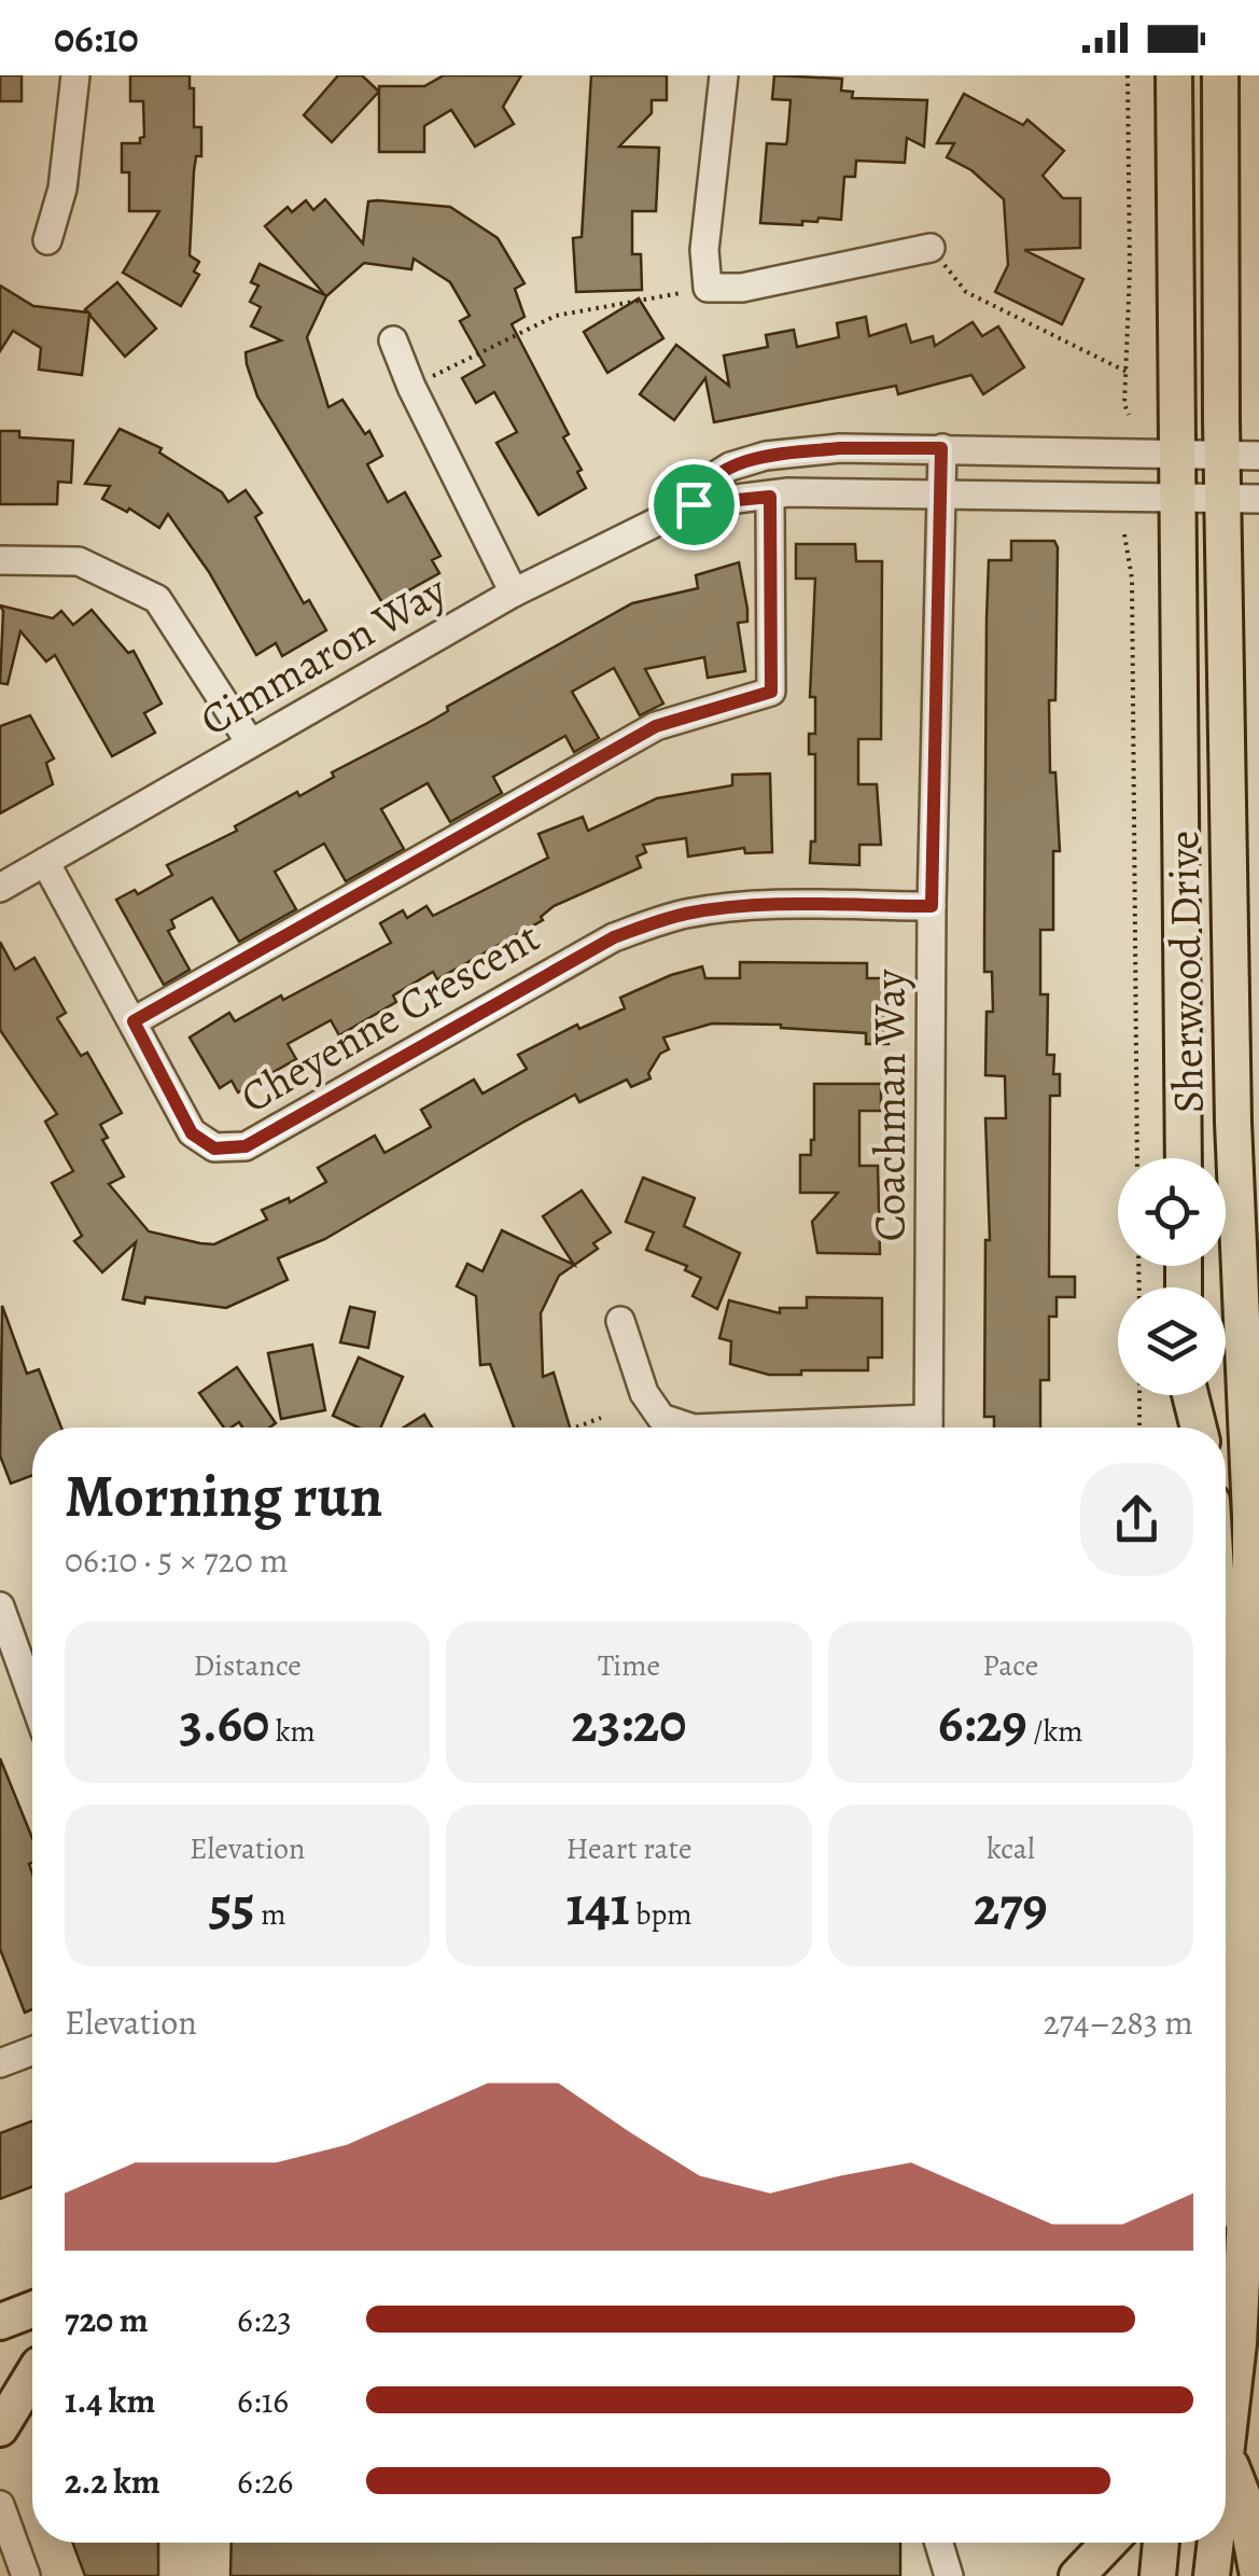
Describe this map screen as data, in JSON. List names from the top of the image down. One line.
{"streets":{"main road":["Sherwood Drive"],"street":["Cimmaron Way","Cheyenne Crescent","Coachman Way"]},"crossings":[["Cimmaron Way","Sherwood Drive"],["Cimmaron Way","Cheyenne Crescent"],["Cimmaron Way","Coachman Way"],["Cheyenne Crescent","Coachman Way"]],"page":{"status":"06:10","heading":["Morning run","06:10 · 5 × 720 m"],"stats":[["Distance","3.60 km"],["Time","23:20"],["Pace","6:29 /km"],["Elevation","55 m"],["Heart rate","141 bpm"],["kcal","279"]],"chart":["Elevation","274–283 m"],"list":[{"name":"720 m","note":"6:23"},{"name":"1.4 km","note":"6:16"},{"name":"2.2 km","note":"6:26"}]}}
